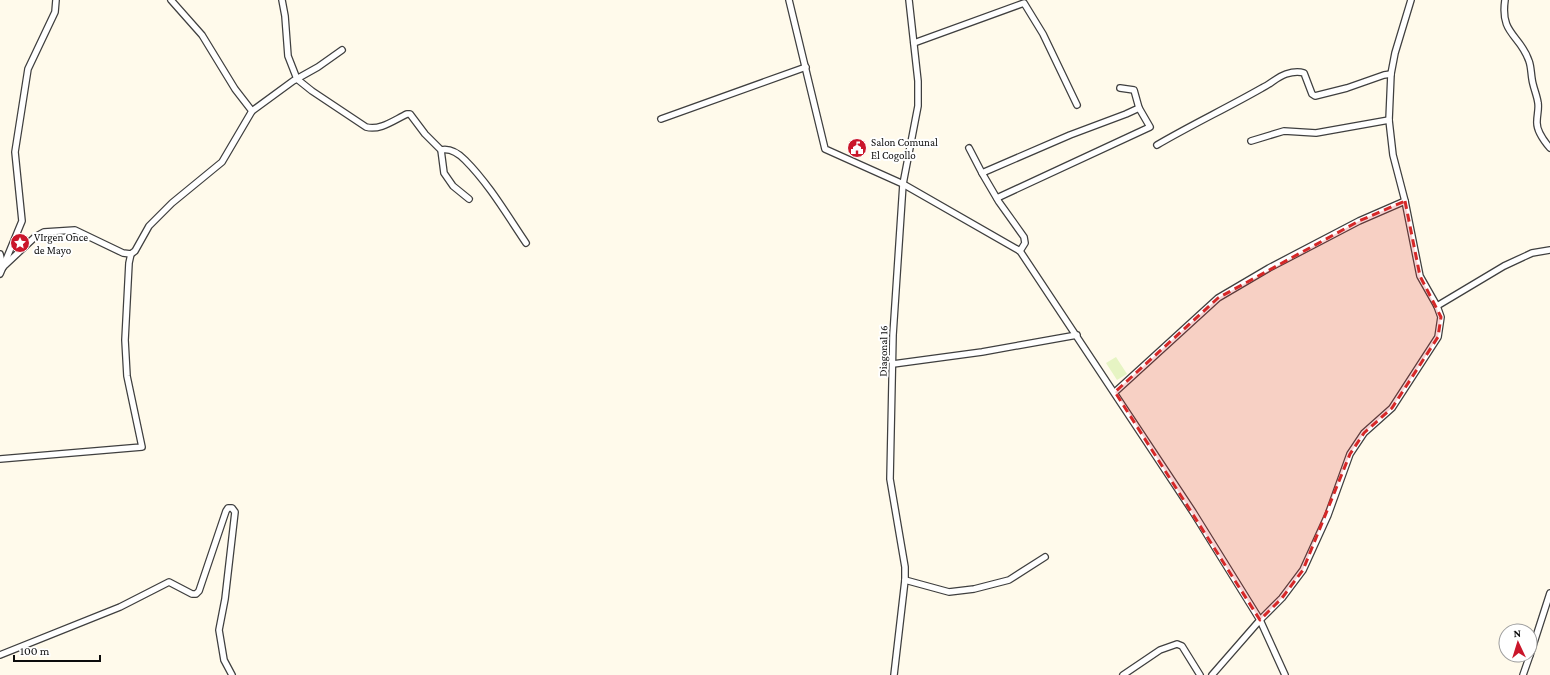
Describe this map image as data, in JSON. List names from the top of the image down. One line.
{"streets":{"street":["Diagonal 16"]},"places":{"public building":["Salon Comunal El Cogollo"],"place":["VIrgen Once de Mayo"]},"scale_bar":"100 m","north":"top"}
